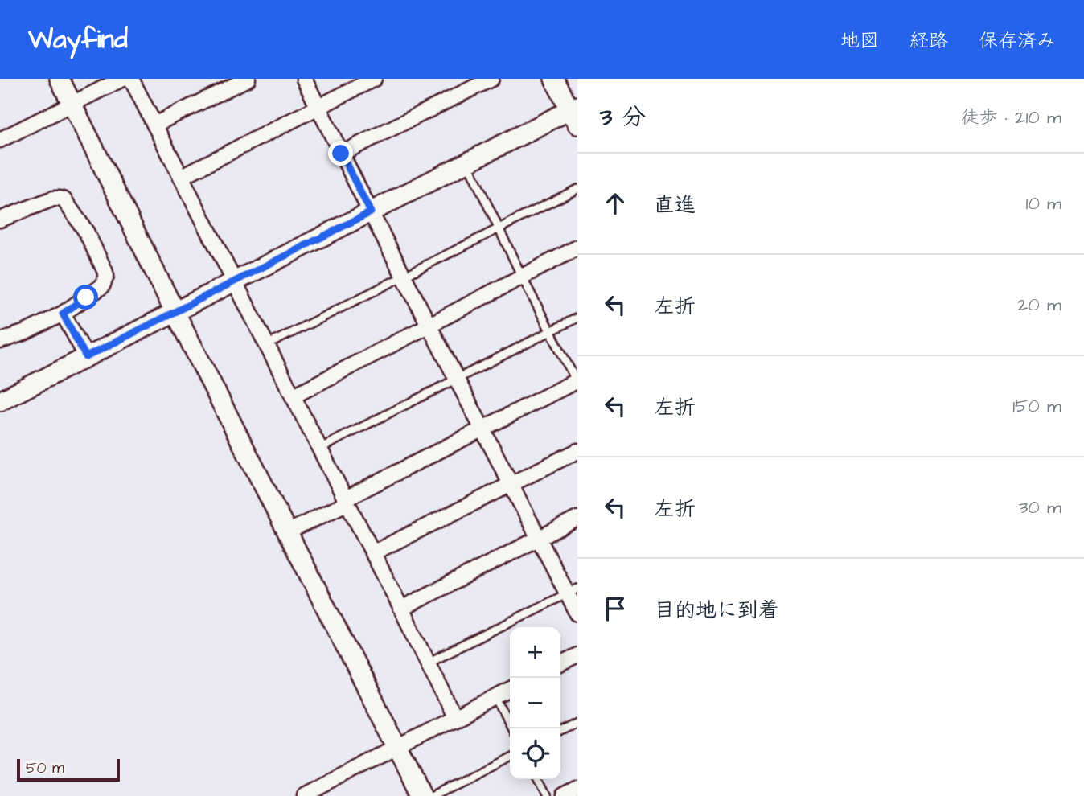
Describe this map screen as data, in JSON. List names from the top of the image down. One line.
{"scale_bar":"50 m","page":{"header":"Wayfind","nav":["地図","経路","保存済み"],"heading":["3 分","徒歩 · 210 m"],"list":[["直進","10 m"],["左折","20 m"],["左折","150 m"],["左折","30 m"],"目的地に到着"],"map_buttons":["+","−"],"scale":"50 m"}}
